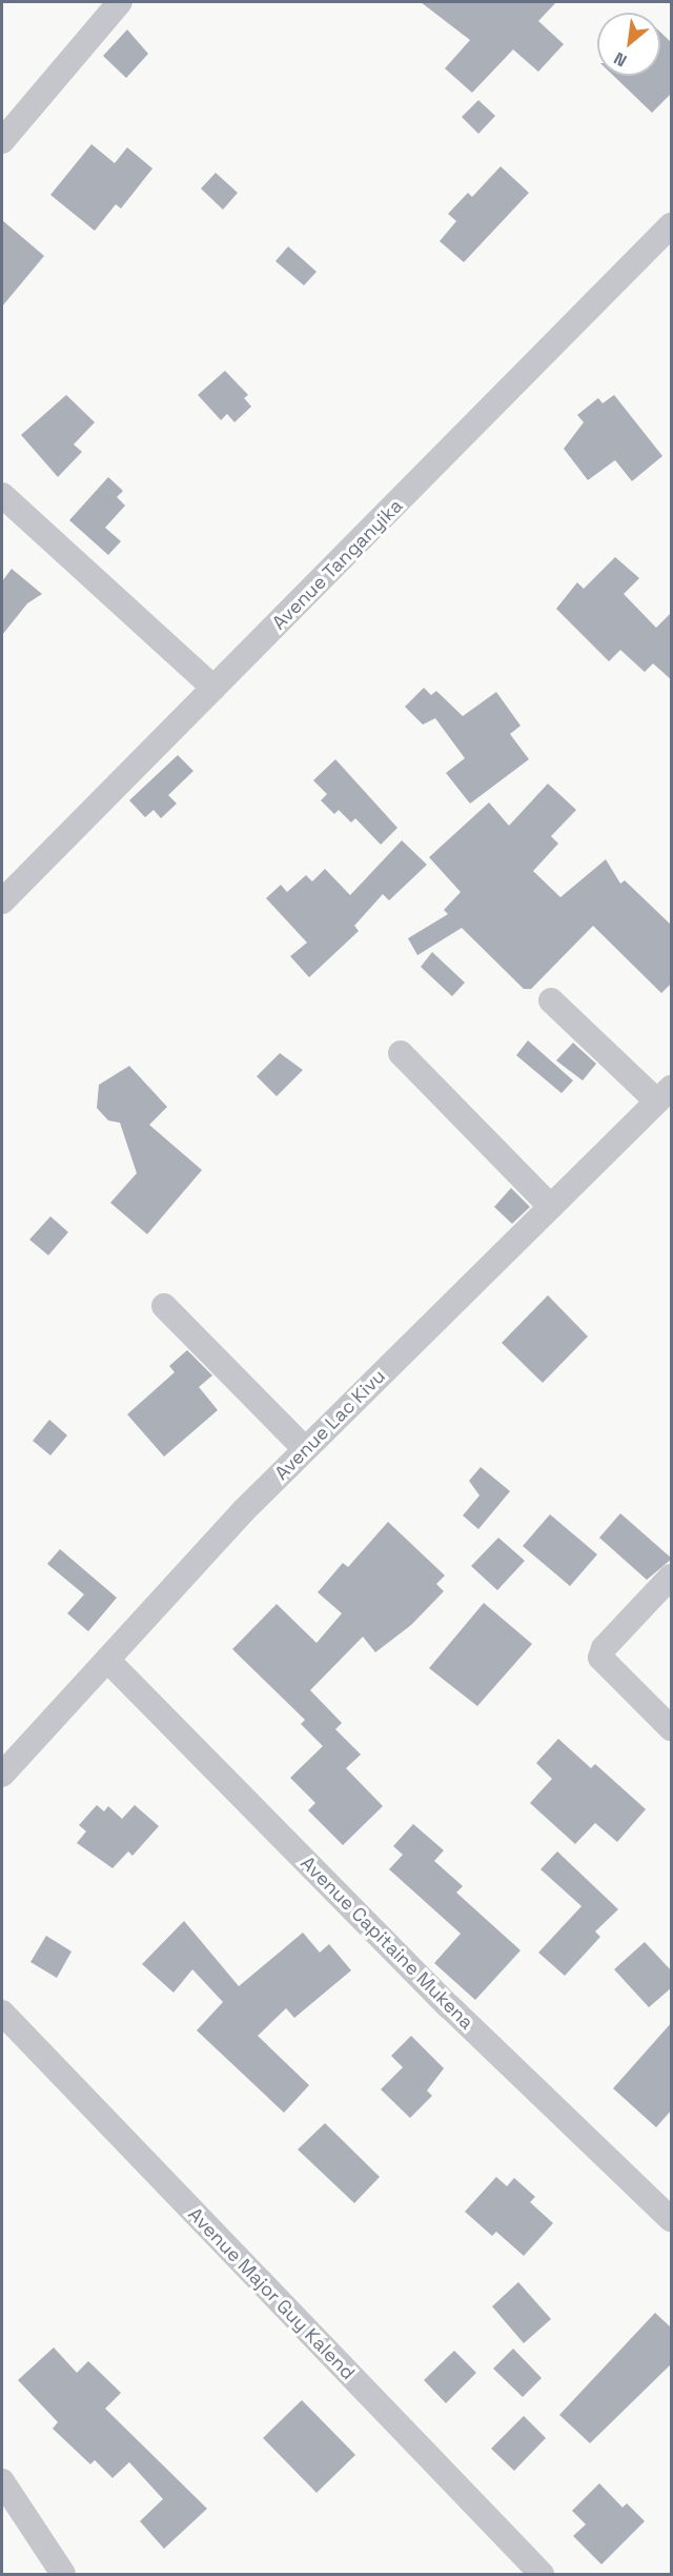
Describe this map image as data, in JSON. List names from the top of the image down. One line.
{"streets":{"street":["Avenue Tanganyika","Avenue Lac Kivu","Avenue Capitaine Mukena","Avenue Major Guy Kalend"]},"crossings":[["Avenue Lac Kivu","Avenue Capitaine Mukena"]],"north":"bottom left"}
